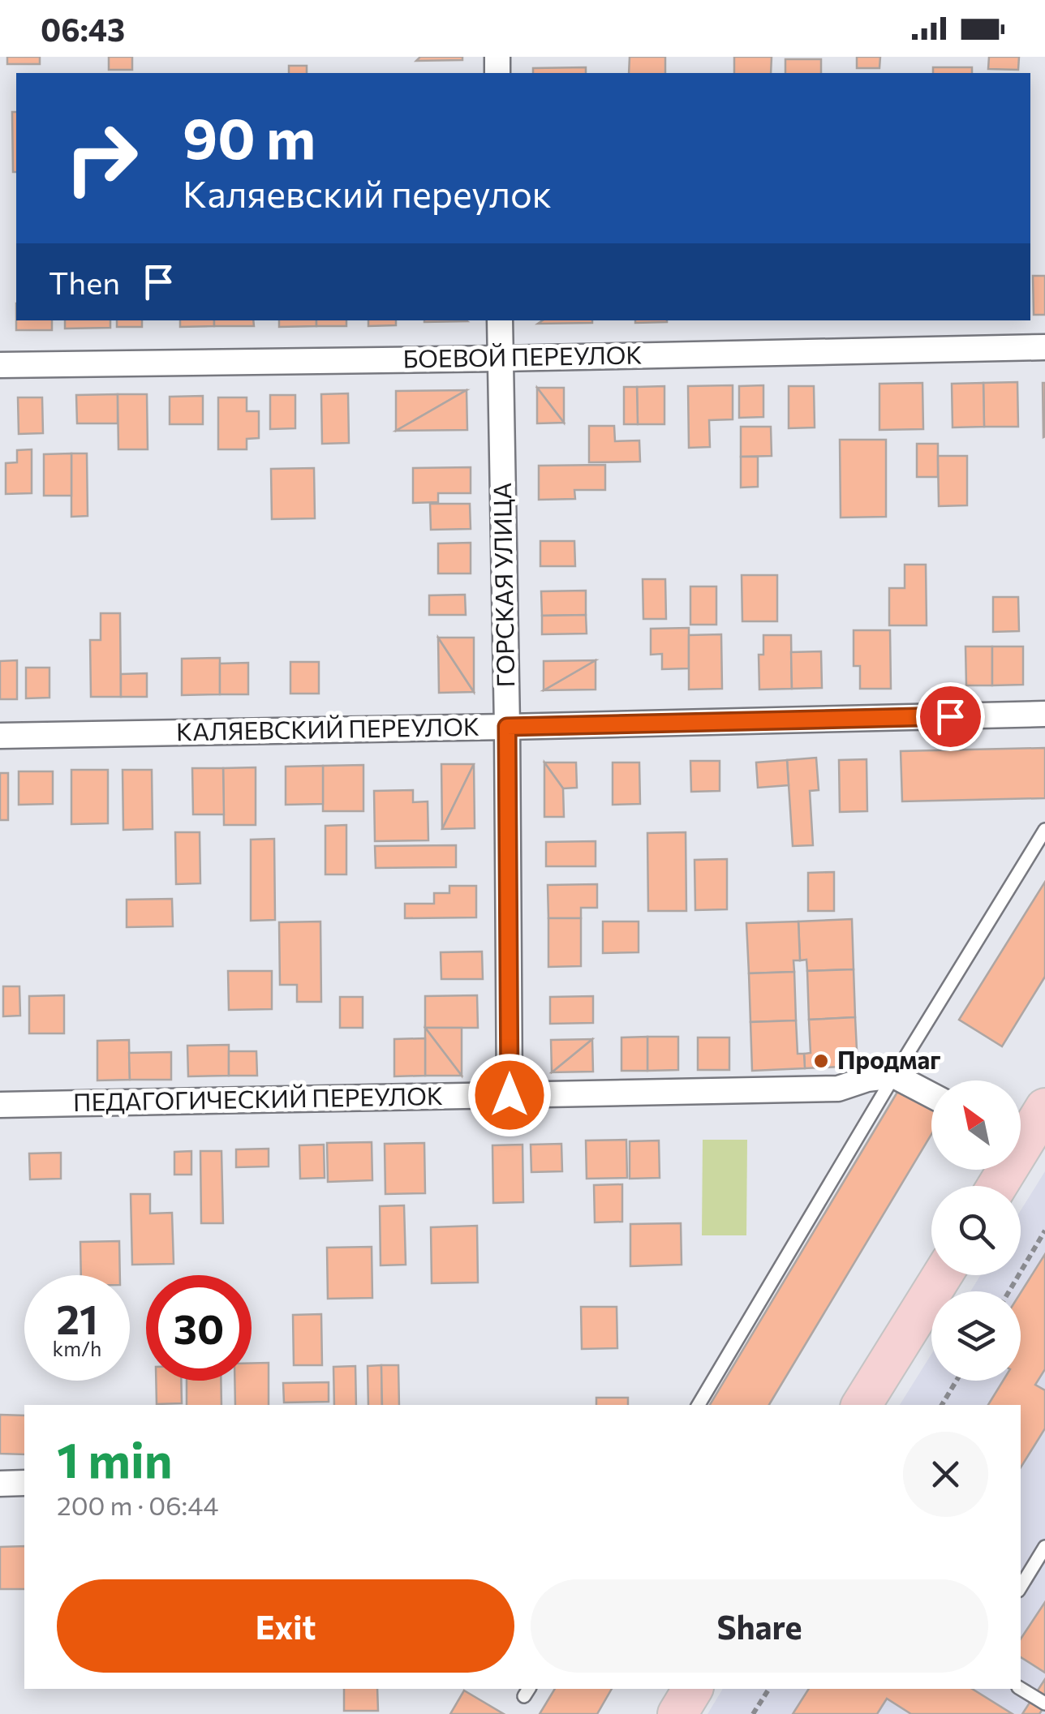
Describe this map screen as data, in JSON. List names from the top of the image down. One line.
{"streets":{"street":["БОЕВОЙ ПЕРЕУЛОК","ГОРСКАЯ УЛИЦА","КАЛЯЕВСКИЙ ПЕРЕУЛОК","ПЕДАГОГИЧЕСКИЙ ПЕРЕУЛОК"]},"crossings":[["БОЕВОЙ ПЕРЕУЛОК","ГОРСКАЯ УЛИЦА"],["ГОРСКАЯ УЛИЦА","КАЛЯЕВСКИЙ ПЕРЕУЛОК"],["ГОРСКАЯ УЛИЦА","ПЕДАГОГИЧЕСКИЙ ПЕРЕУЛОК"]],"places":["Продмаг"],"north":"top left","page":{"status":"06:43","turn":["90 m","Каляевский переулок"],"then":"Then","speed":"21 km/h","limit":"30","heading":["1 min","200 m · 06:44"],"buttons":["Exit","Share"]}}
